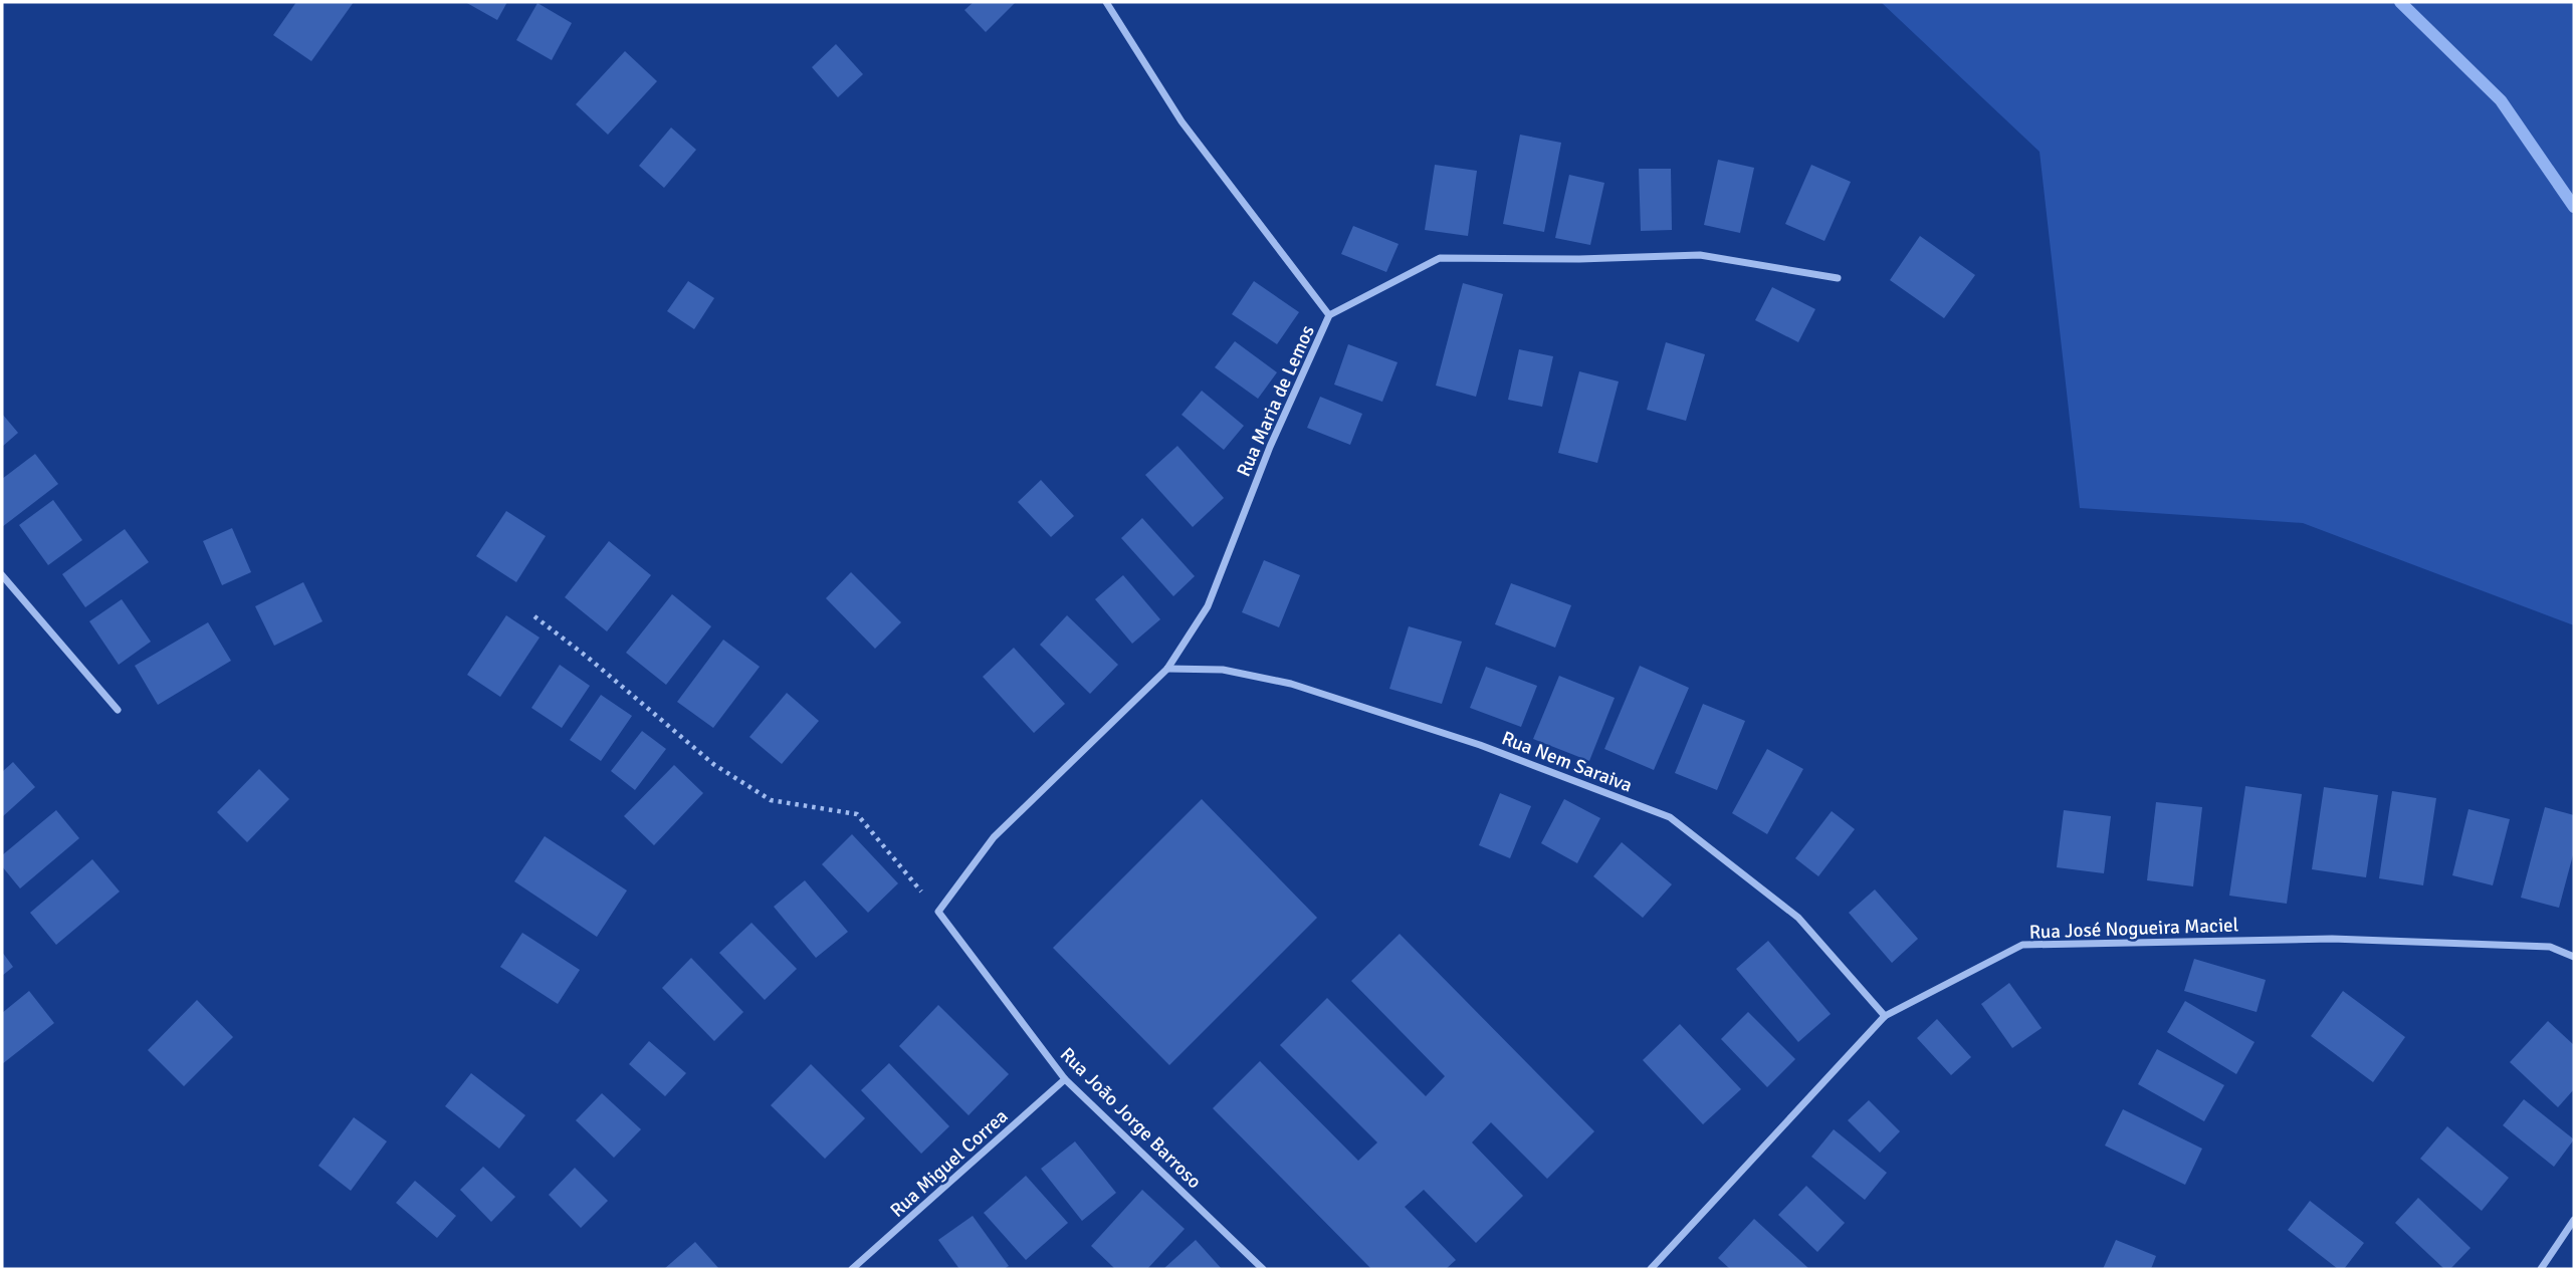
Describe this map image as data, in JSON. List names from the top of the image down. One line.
{"streets":{"street":["Rua Maria de Lemos","Rua Nem Saraiva","Rua José Nogueira Maciel","Rua João Jorge Barroso","Rua Miguel Correa"]},"crossings":[["Rua Maria de Lemos","Rua Nem Saraiva"],["Rua Maria de Lemos","Rua João Jorge Barroso"],["Rua Nem Saraiva","Rua José Nogueira Maciel"],["Rua João Jorge Barroso","Rua Miguel Correa"]]}
